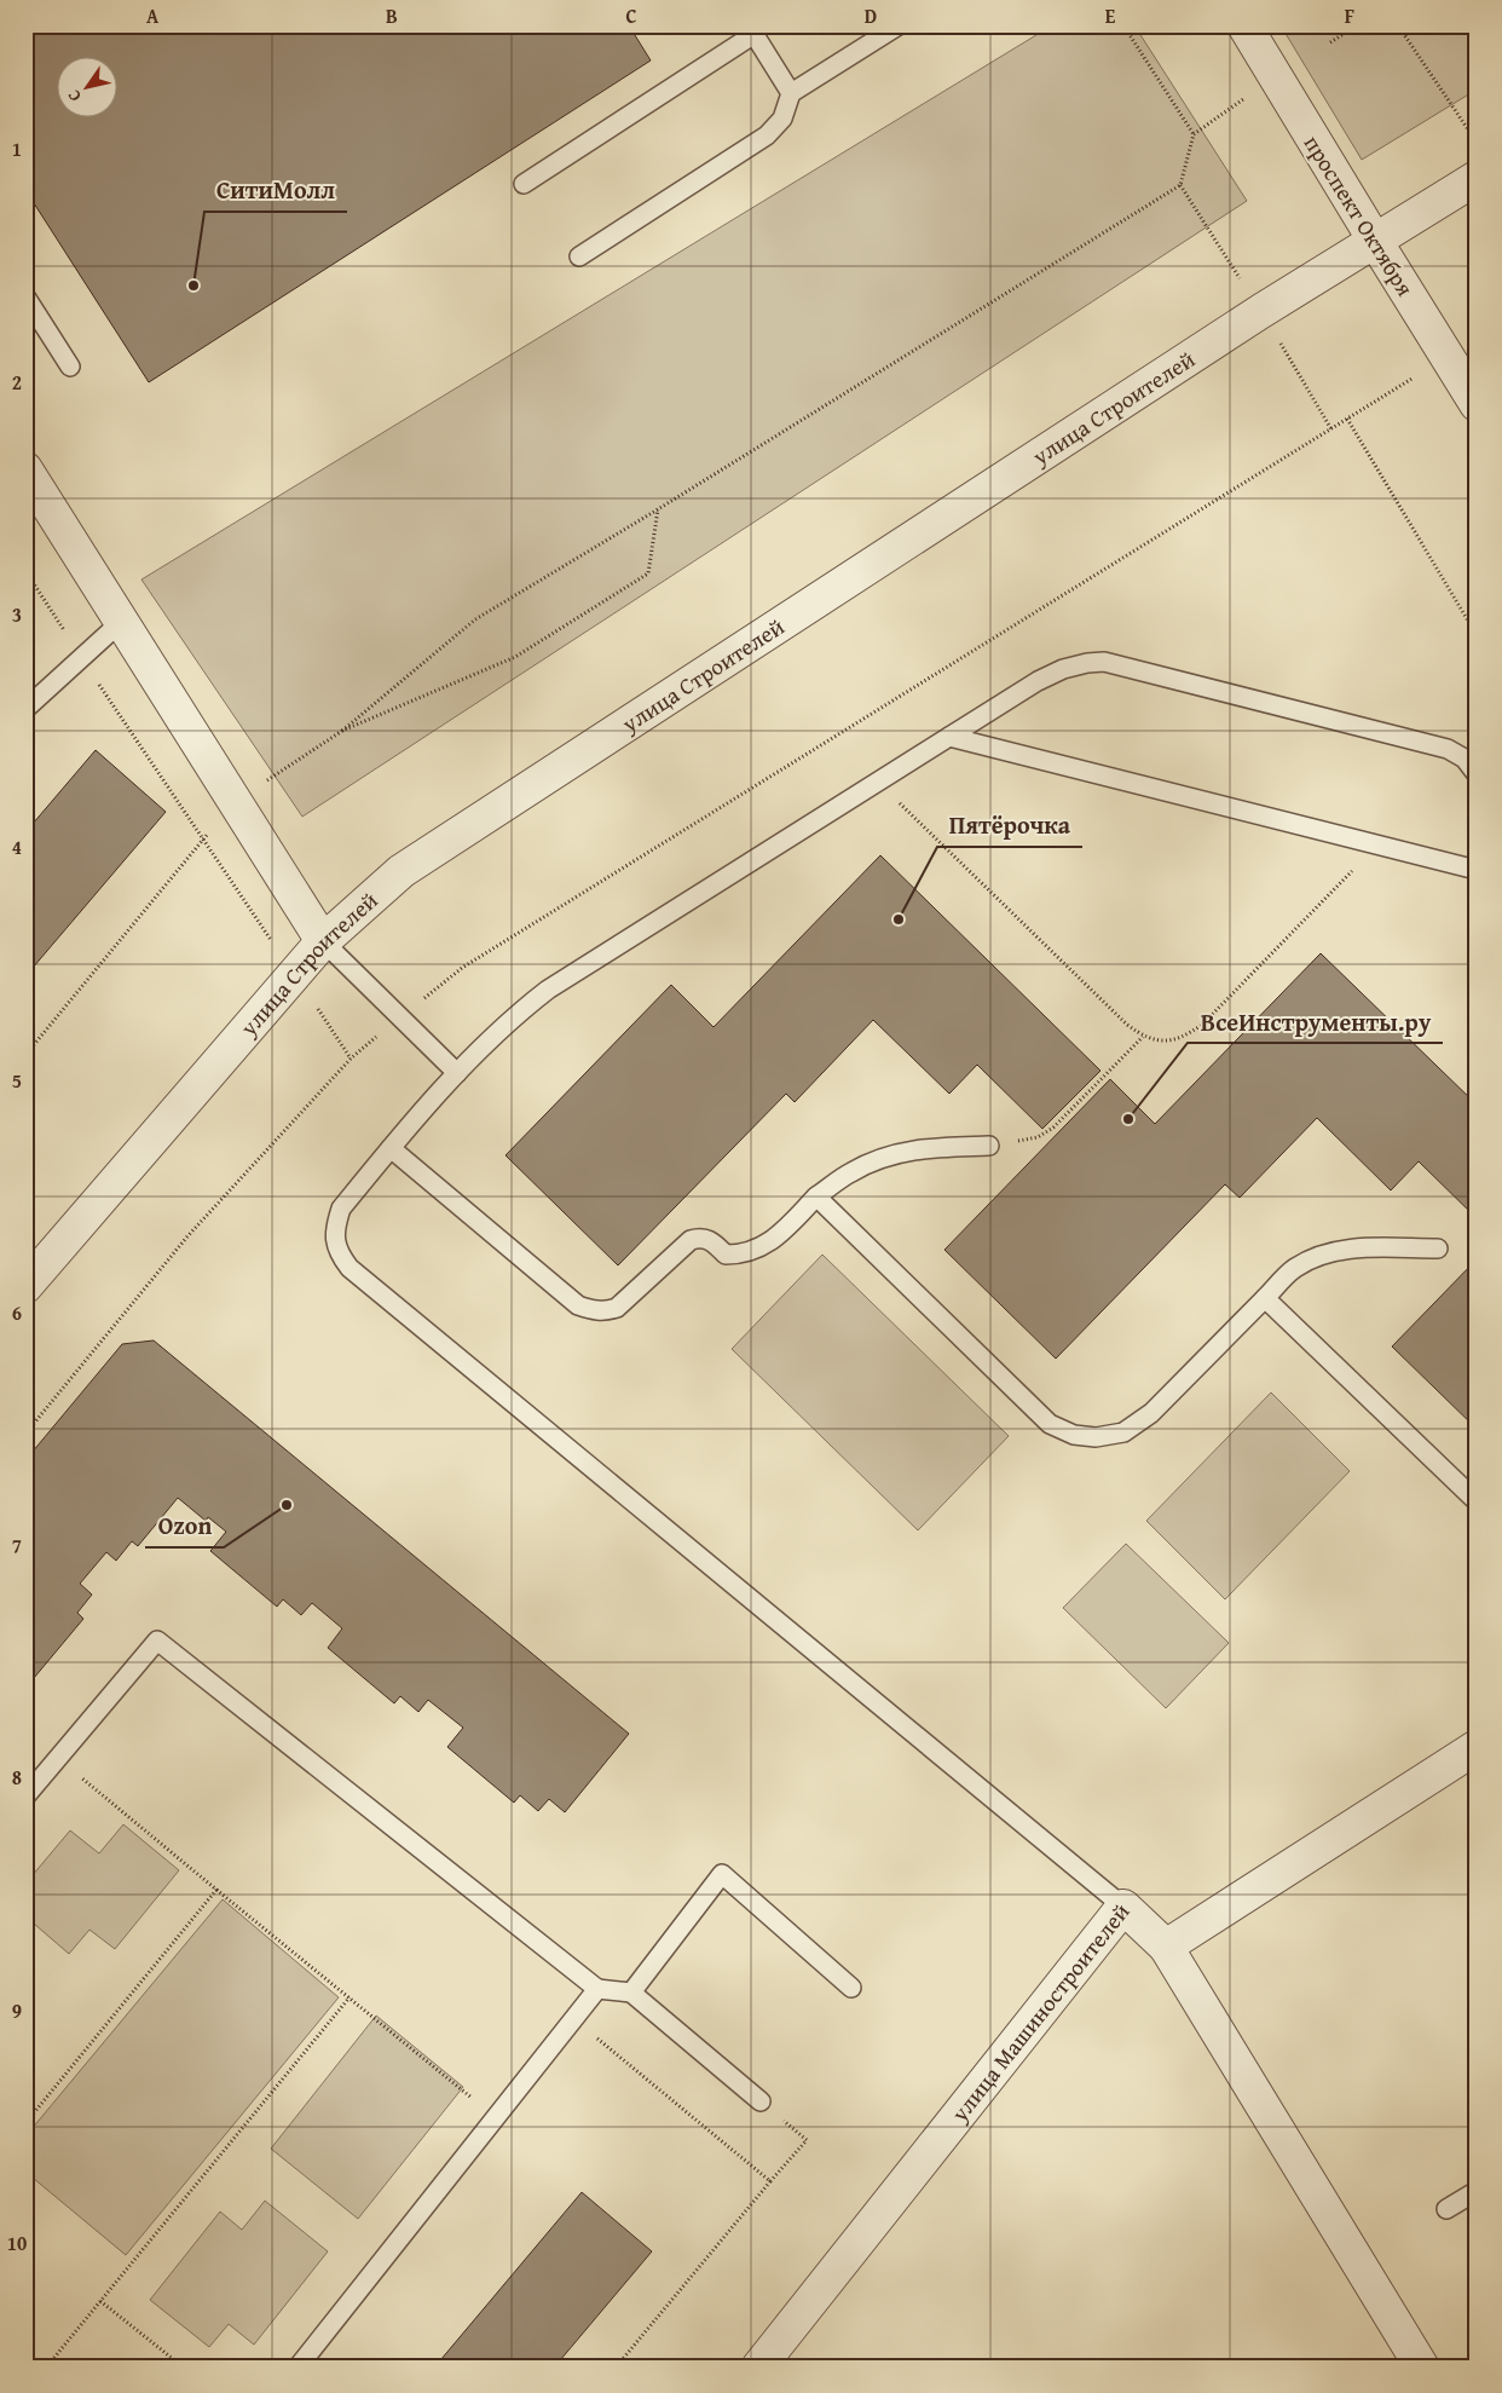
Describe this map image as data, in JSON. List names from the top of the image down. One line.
{"streets":{"street":["проспект Октября","улица Строителей","улица Машиностроителей"]},"crossings":[["проспект Октября","улица Строителей"]],"places":["СитиМолл","Пятёрочка","ВсеИнструменты.ру","Ozon"],"north":"bottom left","grid":{"columns":["A","B","C","D","E","F"],"rows":["1","2","3","4","5","6","7","8","9","10"]}}
